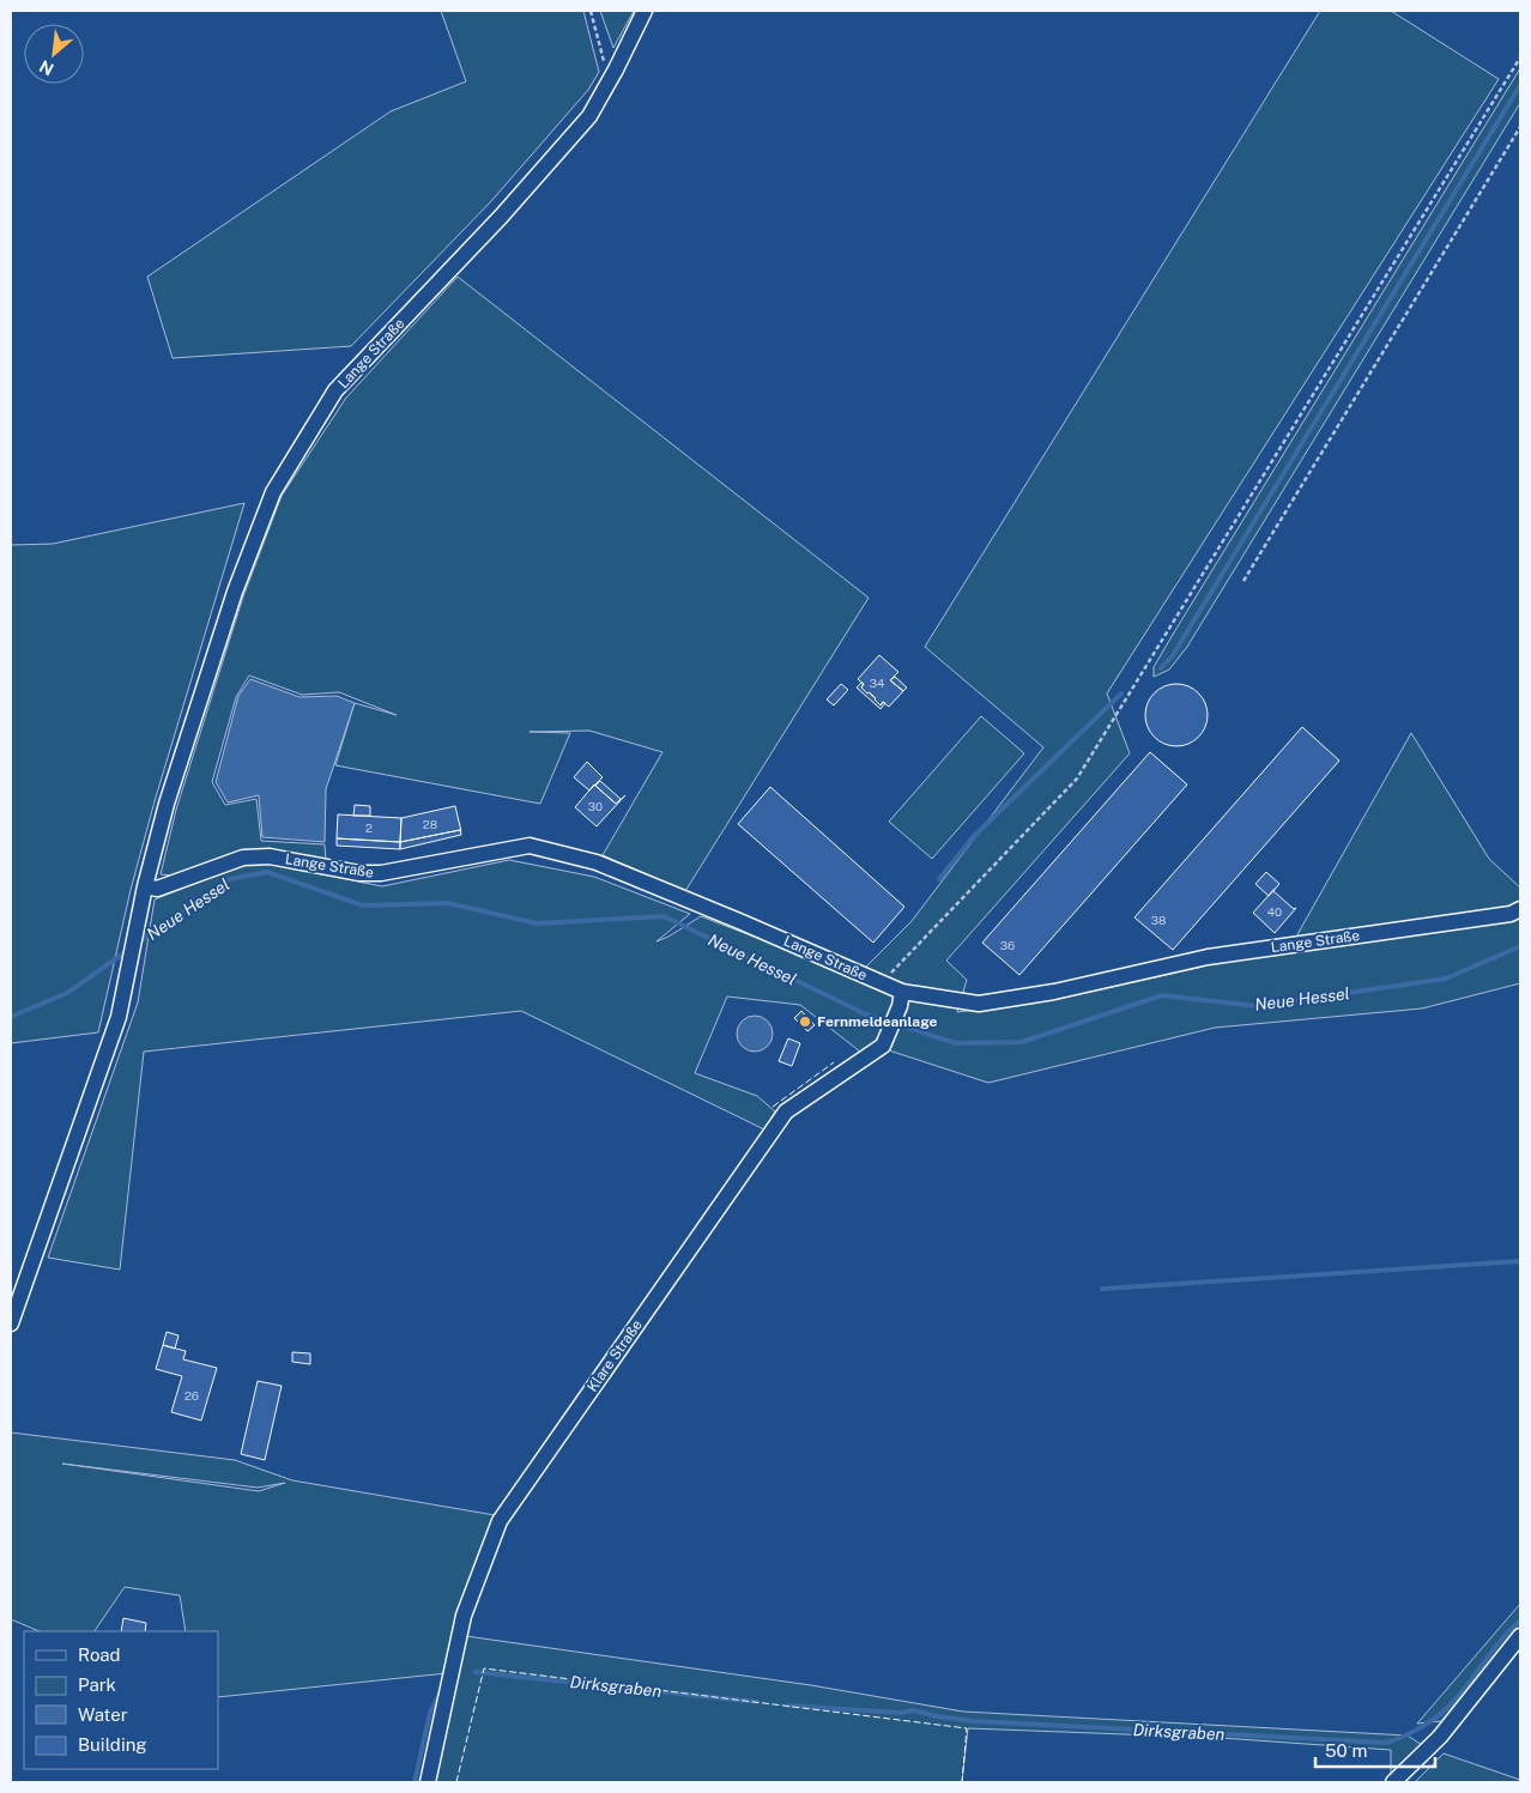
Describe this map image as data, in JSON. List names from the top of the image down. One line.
{"streets":{"street":["Lange Straße","Klare Straße"]},"crossings":[["Lange Straße","Klare Straße"]],"water":["Neue Hessel","Dirksgraben"],"places":["Fernmeldeanlage"],"house_numbers":["34","30","28","2","40","38","36","26"],"legend":["Road","Park","Water","Building"],"scale_bar":"50 m","north":"bottom left"}
